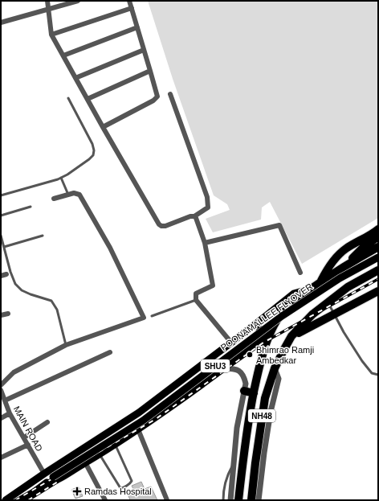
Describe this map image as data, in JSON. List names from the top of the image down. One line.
{"streets":{"highway":["NH48"],"main road":["POONAMALLEE FLYOVER","SHU3"],"street":["MAIN ROAD"]},"crossings":[["POONAMALLEE FLYOVER","SHU3"],["SHU3","NH48"],["SHU3","MAIN ROAD"]],"places":{"other":["Bhimrao Ramji Ambedkar"],"health":["Ramdas Hospital"]}}
